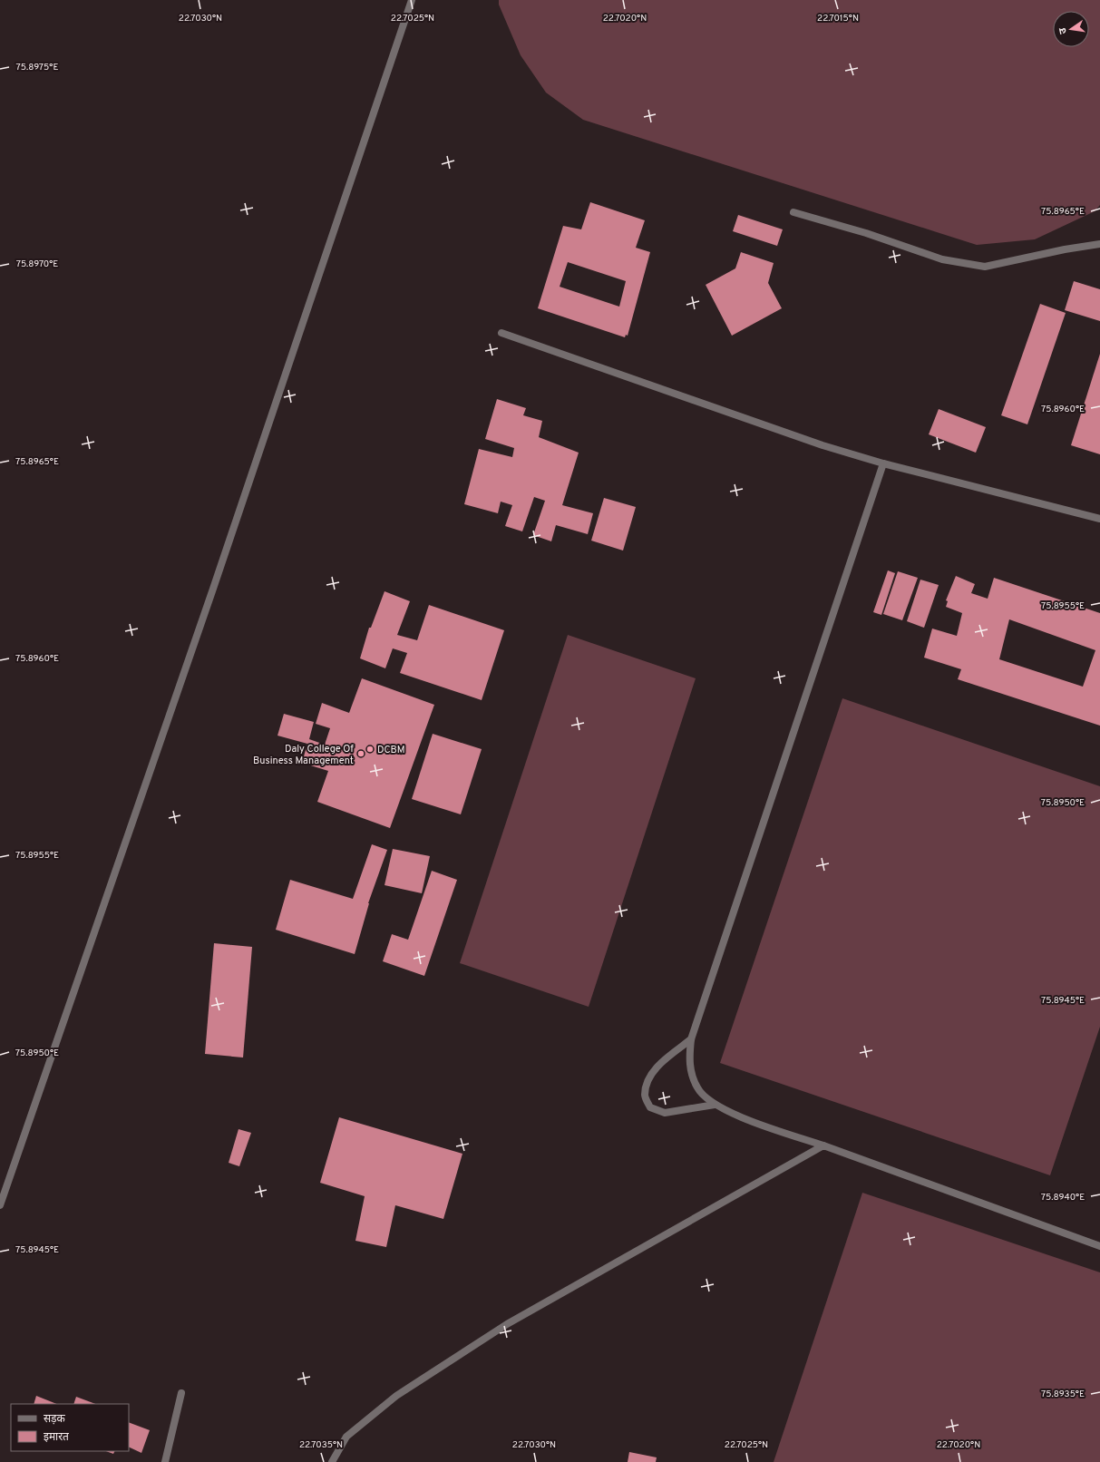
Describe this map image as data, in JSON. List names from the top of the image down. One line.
{"places":["DCBM","Daly College Of Business Management"],"legend":["सड़क","इमारत"],"north":"left","coordinates":["22.7030°N","22.7025°N","22.7020°N","22.7015°N","75.8975°E","75.8965°E","75.8970°E","75.8960°E","75.8955°E","75.8950°E","75.8945°E","75.8940°E","75.8935°E","22.7035°N"]}
